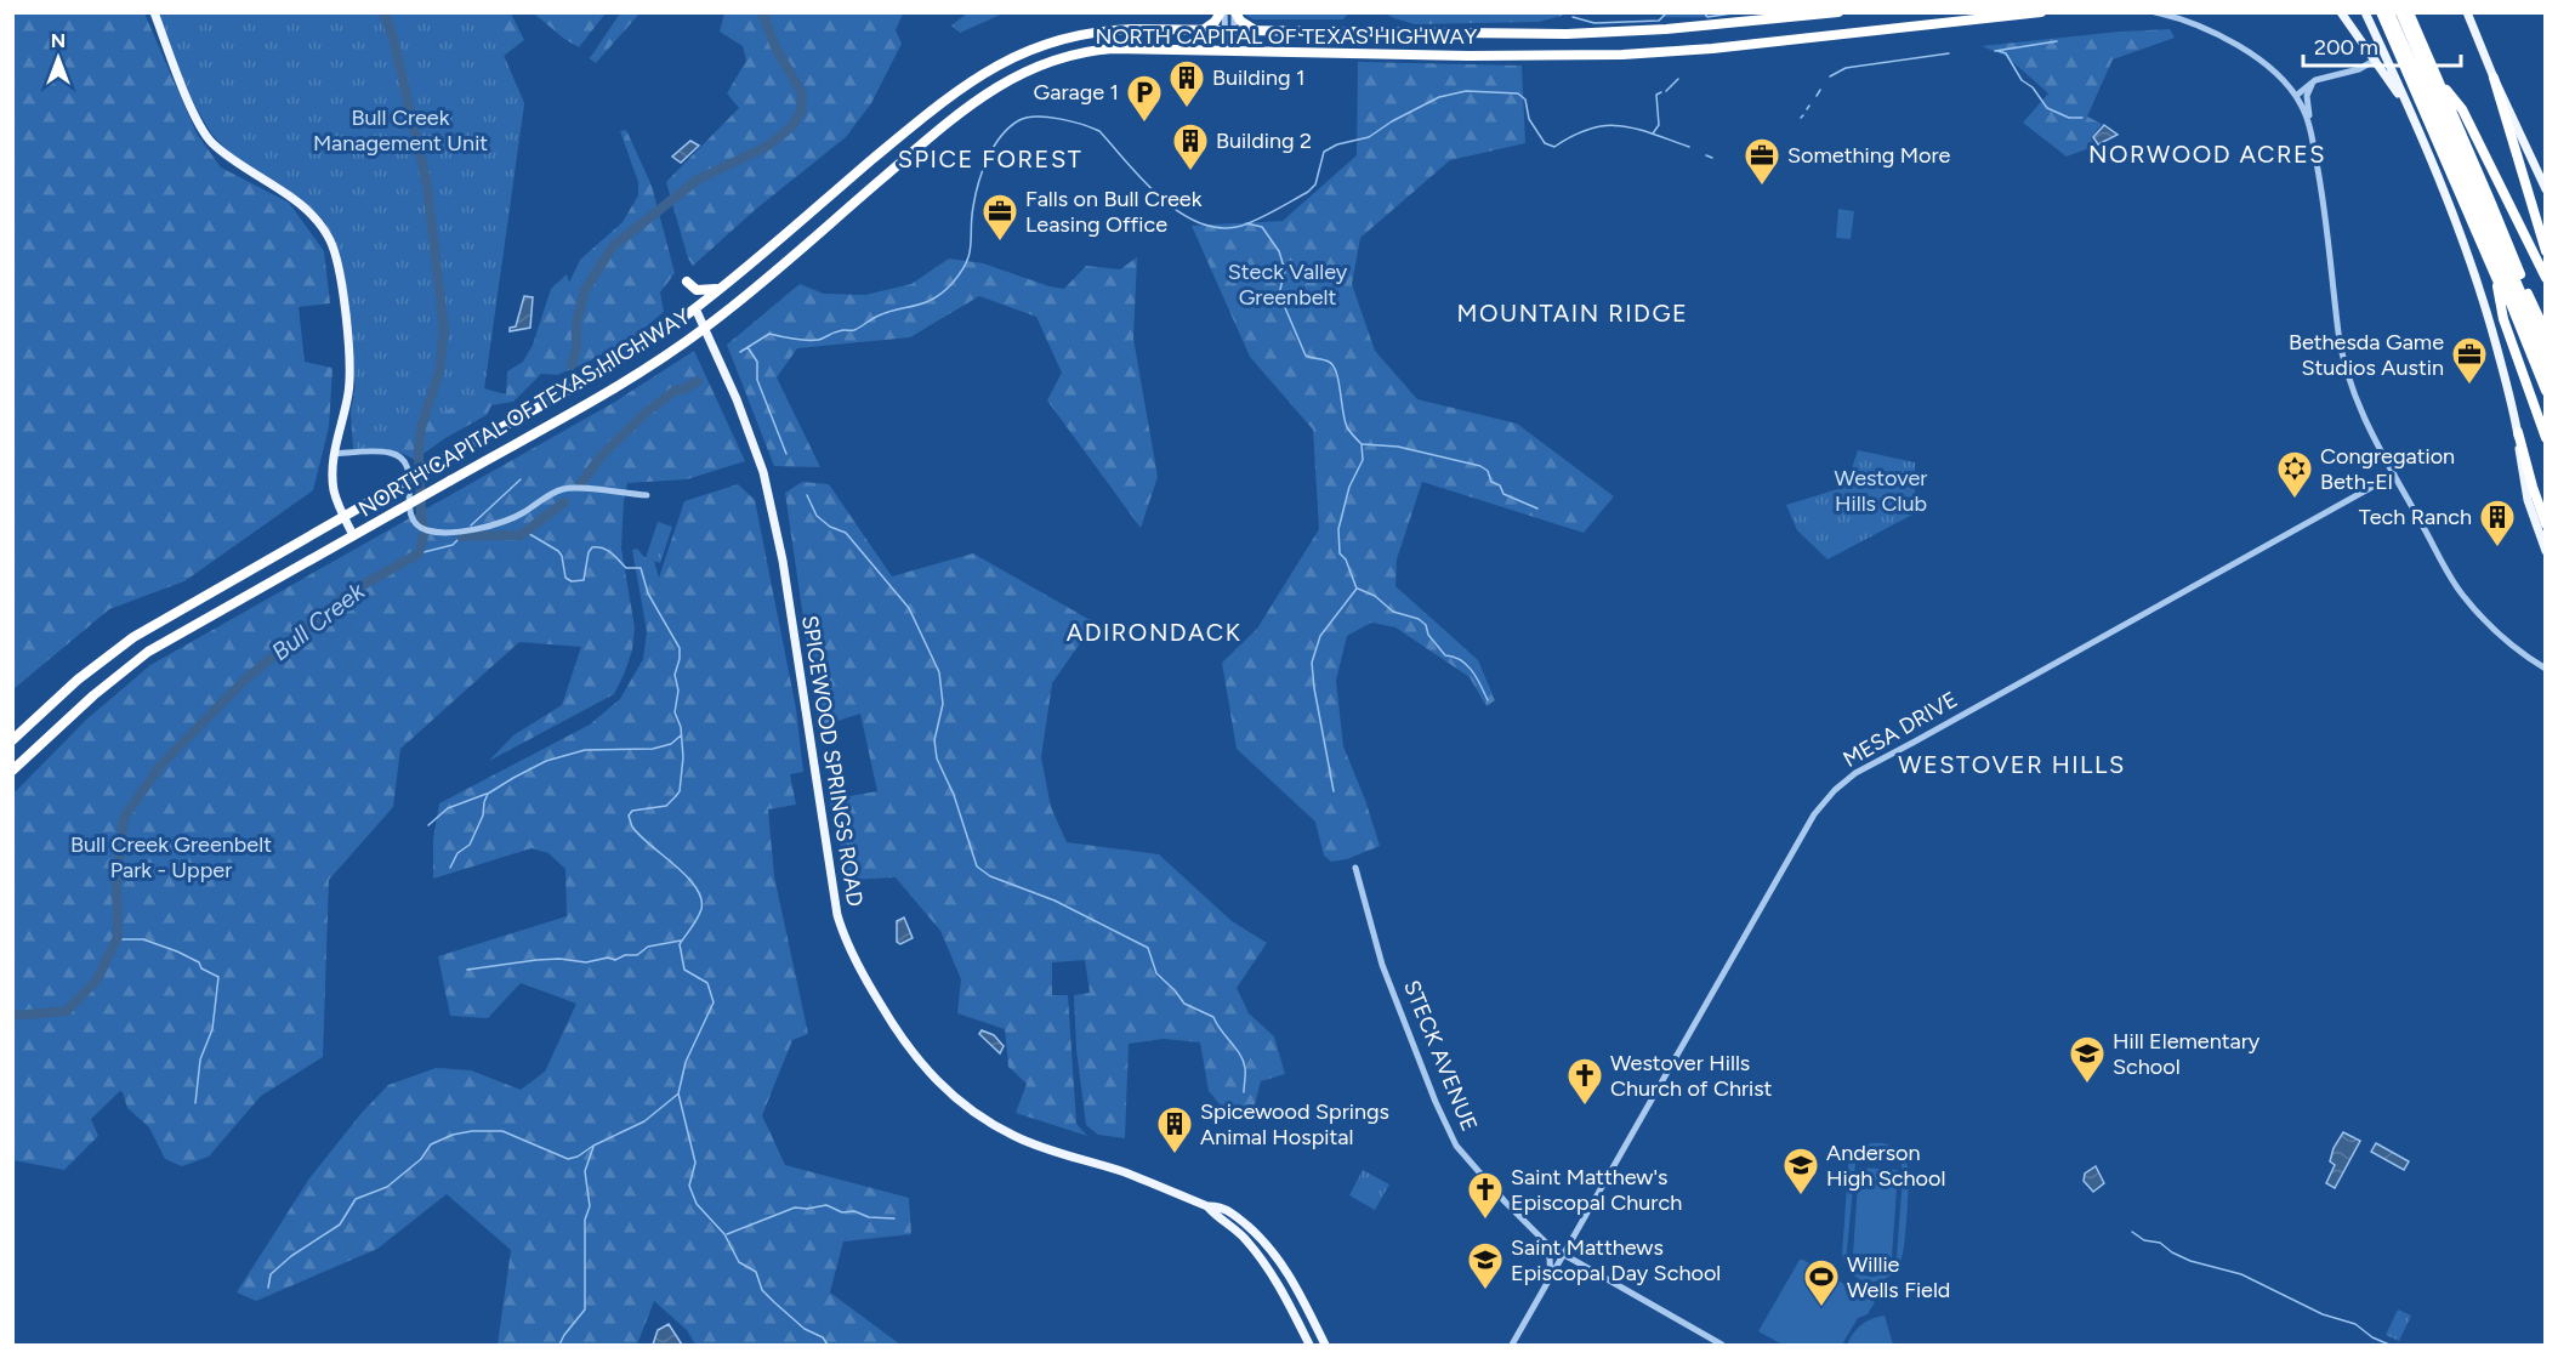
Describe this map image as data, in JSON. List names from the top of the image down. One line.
{"streets":{"highway":["NORTH CAPITAL OF TEXAS HIGHWAY"],"main road":["SPICEWOOD SPRINGS ROAD"],"street":["MESA DRIVE","STECK AVENUE"]},"crossings":[["NORTH CAPITAL OF TEXAS HIGHWAY","SPICEWOOD SPRINGS ROAD"],["MESA DRIVE","STECK AVENUE"]],"districts":["NORWOOD ACRES","SPICE FOREST","MOUNTAIN RIDGE","ADIRONDACK","WESTOVER HILLS"],"water":["Bull Creek"],"parks":["Bull Creek Management Unit","Steck Valley Greenbelt","Westover Hills Club","Bull Creek Greenbelt Park - Upper"],"places":{"building":["Building 1","Building 2","Tech Ranch","Spicewood Springs Animal Hospital"],"parking":["Garage 1"],"office":["Something More","Falls on Bull Creek Leasing Office","Bethesda Game Studios Austin"],"synagogue":["Congregation Beth-El"],"school or university":["Hill Elementary School","Anderson High School","Saint Matthews Episcopal Day School"],"church":["Westover Hills Church of Christ","Saint Matthew's Episcopal Church"],"sports":["Willie Wells Field"]},"scale_bar":"200 m","north":"top"}
